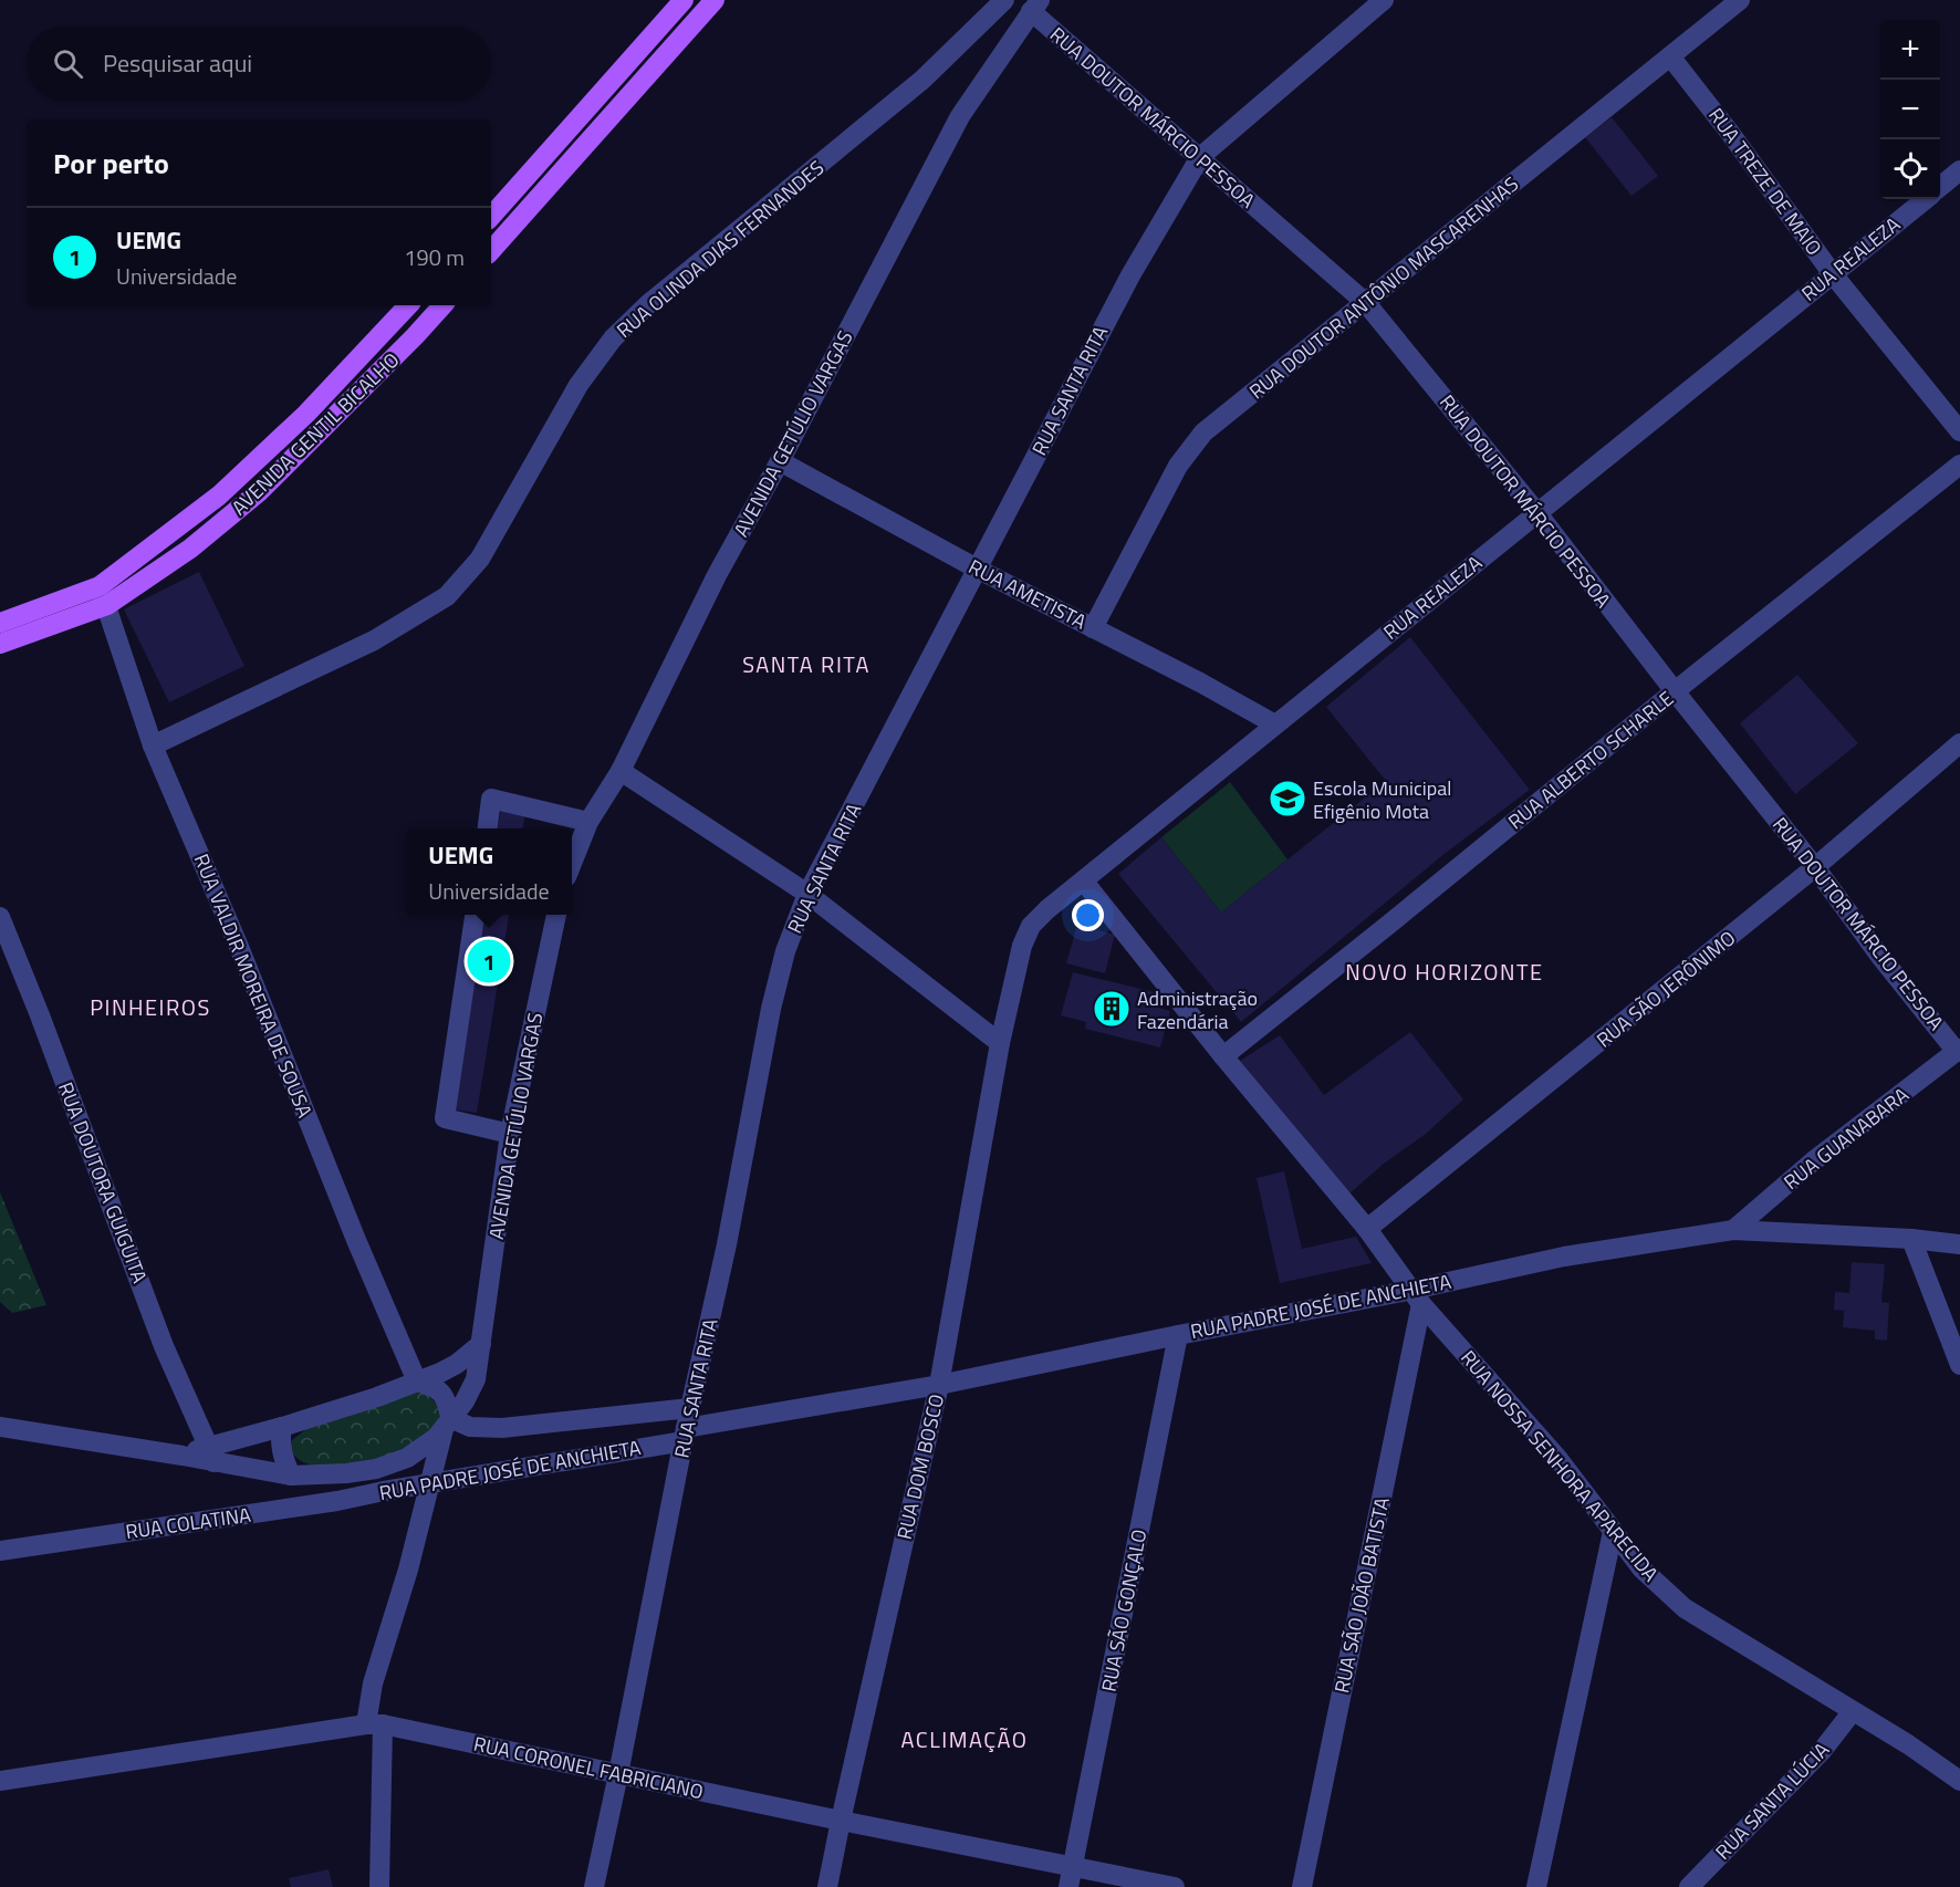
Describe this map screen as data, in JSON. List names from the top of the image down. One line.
{"streets":{"main road":["AVENIDA GENTIL BICALHO"],"street":["RUA DOUTOR MÁRCIO PESSOA","RUA TREZE DE MAIO","RUA OLINDA DIAS FERNANDES","RUA REALEZA","RUA DOUTOR ANTÔNIO MASCARENHAS","RUA SANTA RITA","AVENIDA GETÚLIO VARGAS","RUA AMETISTA","RUA ALBERTO SCHARLE","RUA VALDIR MOREIRA DE SOUSA","RUA SÃO JERÔNIMO","RUA GUANABARA","RUA DOUTORA GUIGUITA","RUA PADRE JOSÉ DE ANCHIETA","RUA NOSSA SENHORA APARECIDA","RUA DOM BOSCO","RUA COLATINA","RUA SÃO JOÃO BATISTA","RUA SÃO GONÇALO","RUA CORONEL FABRICIANO","RUA SANTA LÚCIA"]},"crossings":[["RUA DOUTOR MÁRCIO PESSOA","RUA REALEZA"],["RUA DOUTOR MÁRCIO PESSOA","RUA DOUTOR ANTÔNIO MASCARENHAS"],["RUA DOUTOR MÁRCIO PESSOA","RUA SANTA RITA"],["RUA DOUTOR MÁRCIO PESSOA","AVENIDA GETÚLIO VARGAS"],["RUA DOUTOR MÁRCIO PESSOA","RUA ALBERTO SCHARLE"],["RUA DOUTOR MÁRCIO PESSOA","RUA SÃO JERÔNIMO"],["RUA DOUTOR MÁRCIO PESSOA","RUA GUANABARA"],["RUA TREZE DE MAIO","RUA REALEZA"],["RUA TREZE DE MAIO","RUA DOUTOR ANTÔNIO MASCARENHAS"],["RUA OLINDA DIAS FERNANDES","RUA VALDIR MOREIRA DE SOUSA"],["RUA REALEZA","RUA AMETISTA"],["RUA REALEZA","RUA NOSSA SENHORA APARECIDA"],["RUA REALEZA","RUA DOM BOSCO"],["RUA DOUTOR ANTÔNIO MASCARENHAS","RUA AMETISTA"],["RUA SANTA RITA","RUA AMETISTA"],["RUA SANTA RITA","RUA PADRE JOSÉ DE ANCHIETA"],["RUA SANTA RITA","RUA CORONEL FABRICIANO"],["AVENIDA GENTIL BICALHO","RUA VALDIR MOREIRA DE SOUSA"],["AVENIDA GETÚLIO VARGAS","RUA AMETISTA"],["AVENIDA GETÚLIO VARGAS","RUA PADRE JOSÉ DE ANCHIETA"],["RUA ALBERTO SCHARLE","RUA NOSSA SENHORA APARECIDA"],["RUA SÃO JERÔNIMO","RUA NOSSA SENHORA APARECIDA"],["RUA GUANABARA","RUA PADRE JOSÉ DE ANCHIETA"],["RUA PADRE JOSÉ DE ANCHIETA","RUA NOSSA SENHORA APARECIDA"],["RUA PADRE JOSÉ DE ANCHIETA","RUA DOM BOSCO"],["RUA PADRE JOSÉ DE ANCHIETA","RUA COLATINA"],["RUA PADRE JOSÉ DE ANCHIETA","RUA SÃO JOÃO BATISTA"],["RUA PADRE JOSÉ DE ANCHIETA","RUA SÃO GONÇALO"],["RUA NOSSA SENHORA APARECIDA","RUA SÃO JOÃO BATISTA"],["RUA NOSSA SENHORA APARECIDA","RUA SANTA LÚCIA"],["RUA DOM BOSCO","RUA CORONEL FABRICIANO"],["RUA SÃO GONÇALO","RUA CORONEL FABRICIANO"]],"districts":["SANTA RITA","NOVO HORIZONTE","PINHEIROS","ACLIMAÇÃO"],"places":{"school or university":["Escola Municipal Efigênio Mota"],"building":["Administração Fazendária"]},"page":{"map_buttons":["+","−"],"search":"Pesquisar aqui","heading":"Por perto","list":[{"mark":"1","name":"UEMG","note":"Universidade","value":"190 m"}],"popup":["UEMG","Universidade"],"pins":"1"}}
